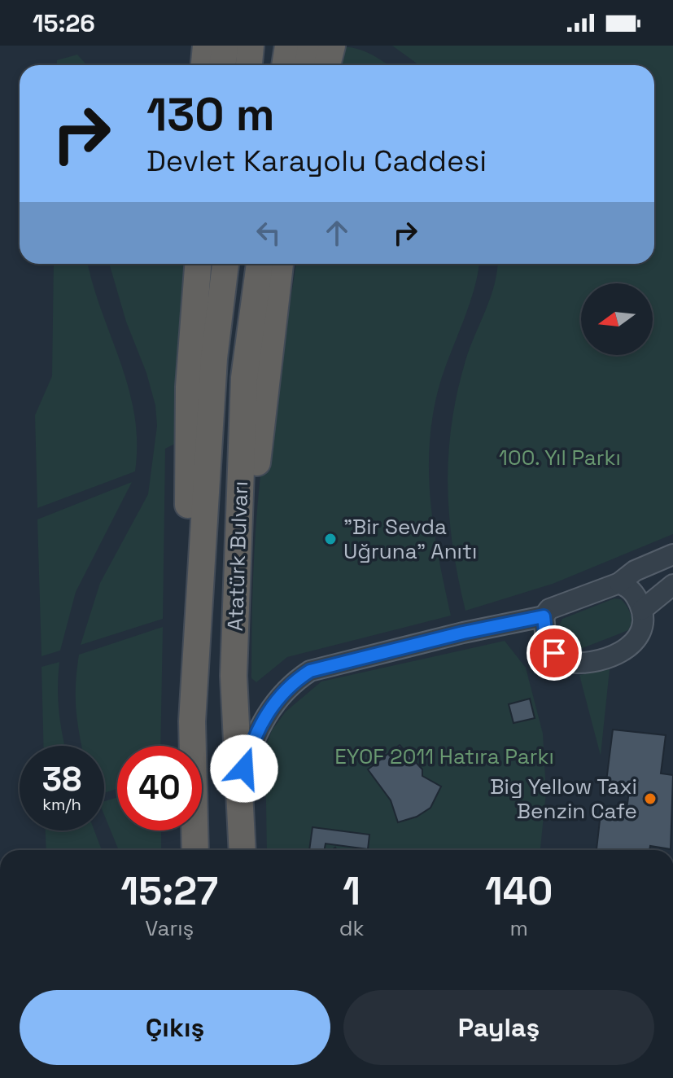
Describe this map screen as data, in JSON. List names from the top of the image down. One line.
{"streets":{"highway":["Atatürk Bulvarı"]},"parks":["100. Yıl Parkı","EYOF 2011 Hatıra Parkı"],"places":["\"Bir Sevda Uğruna\" Anıtı","Big Yellow Taxi Benzin Cafe"],"north":"left","page":{"status":"15:26","turn":["130 m","Devlet Karayolu Caddesi"],"speed":"38 km/h","limit":"40","eta":["15:27","Varış","1","dk","140","m"],"buttons":["Çıkış","Paylaş"]}}
